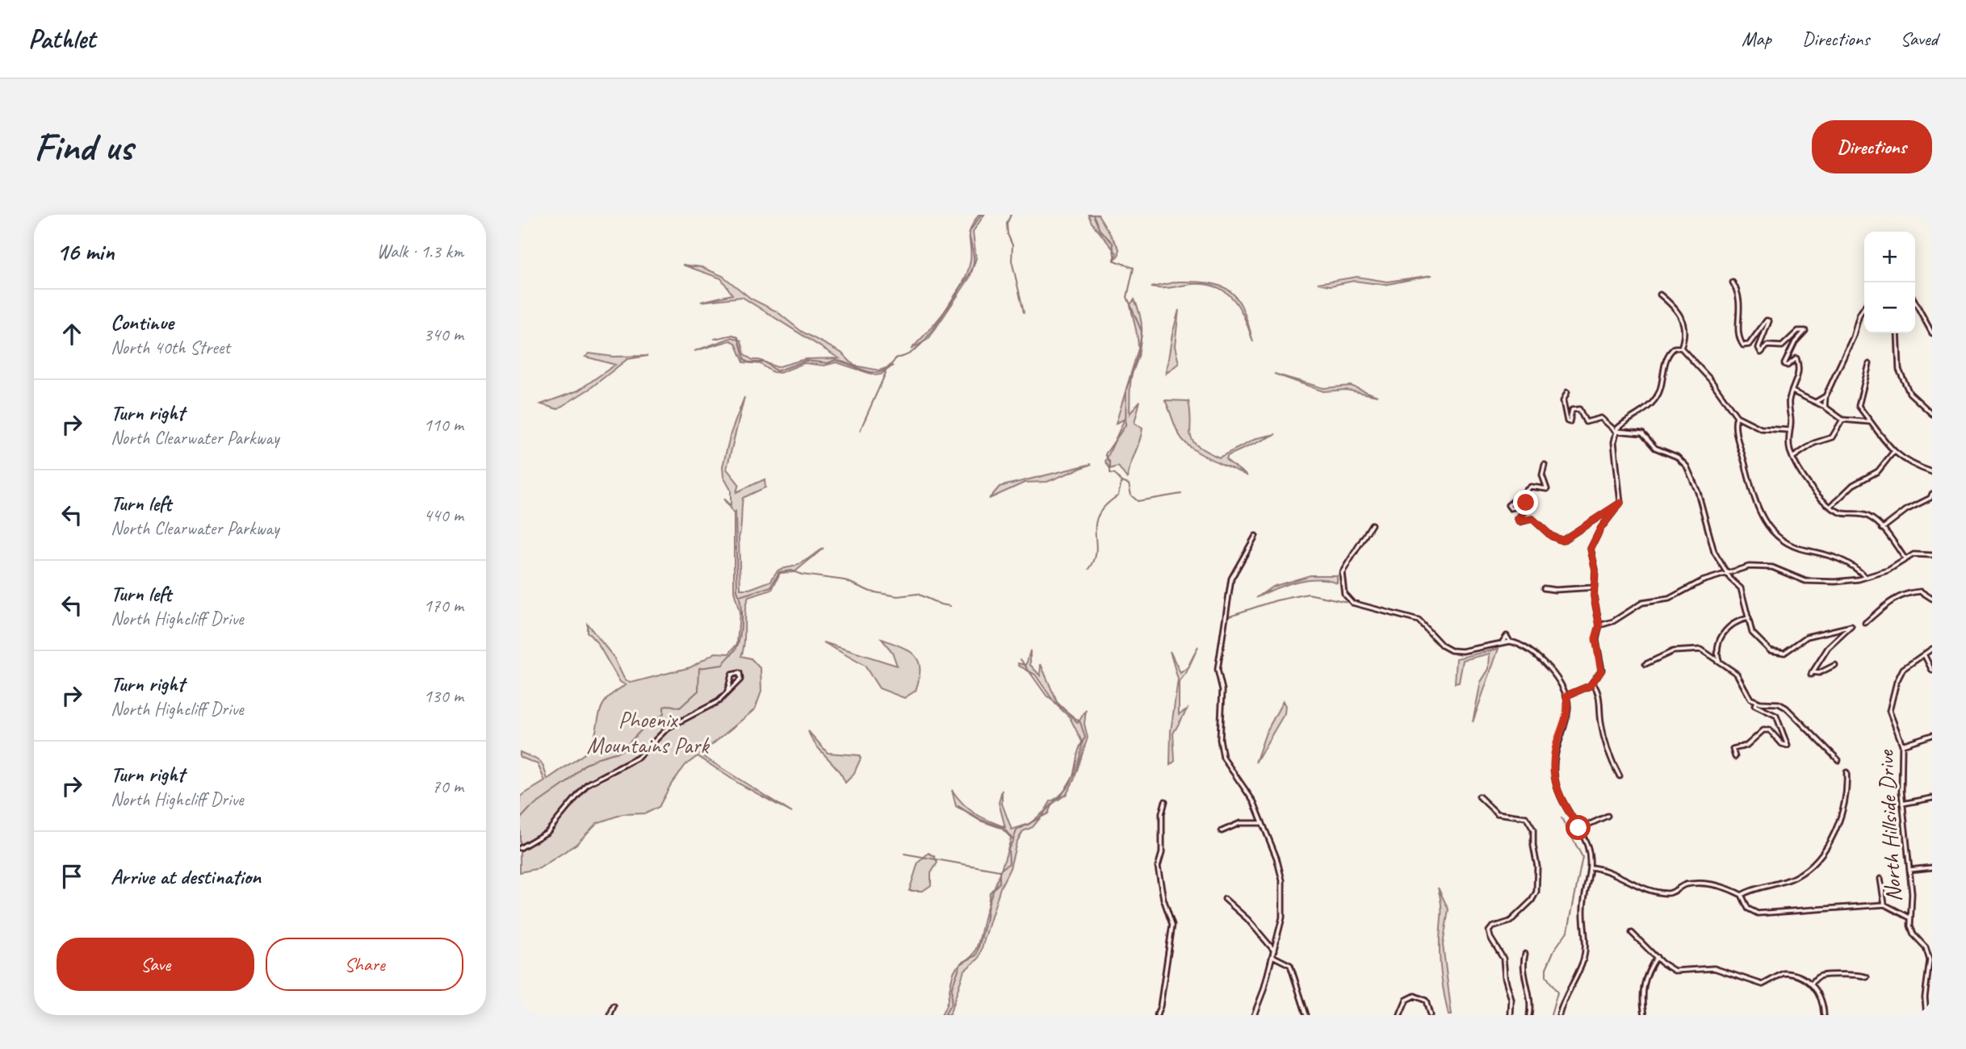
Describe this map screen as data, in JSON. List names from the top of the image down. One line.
{"streets":{"street":["North Hillside Drive"]},"parks":["Phoenix Mountains Park"],"page":{"header":"Pathlet","nav":["Map","Directions","Saved"],"buttons":["Directions",["Save","Share"]],"title":"Find us","heading":["16 min","Walk · 1.3 km"],"map_buttons":["+","−"],"list":[["Continue","North 40th Street","340 m"],["Turn right","North Clearwater Parkway","110 m"],["Turn left","North Clearwater Parkway","440 m"],["Turn left","North Highcliff Drive","170 m"],["Turn right","North Highcliff Drive","130 m"],["Turn right","North Highcliff Drive","70 m"],"Arrive at destination"]}}
